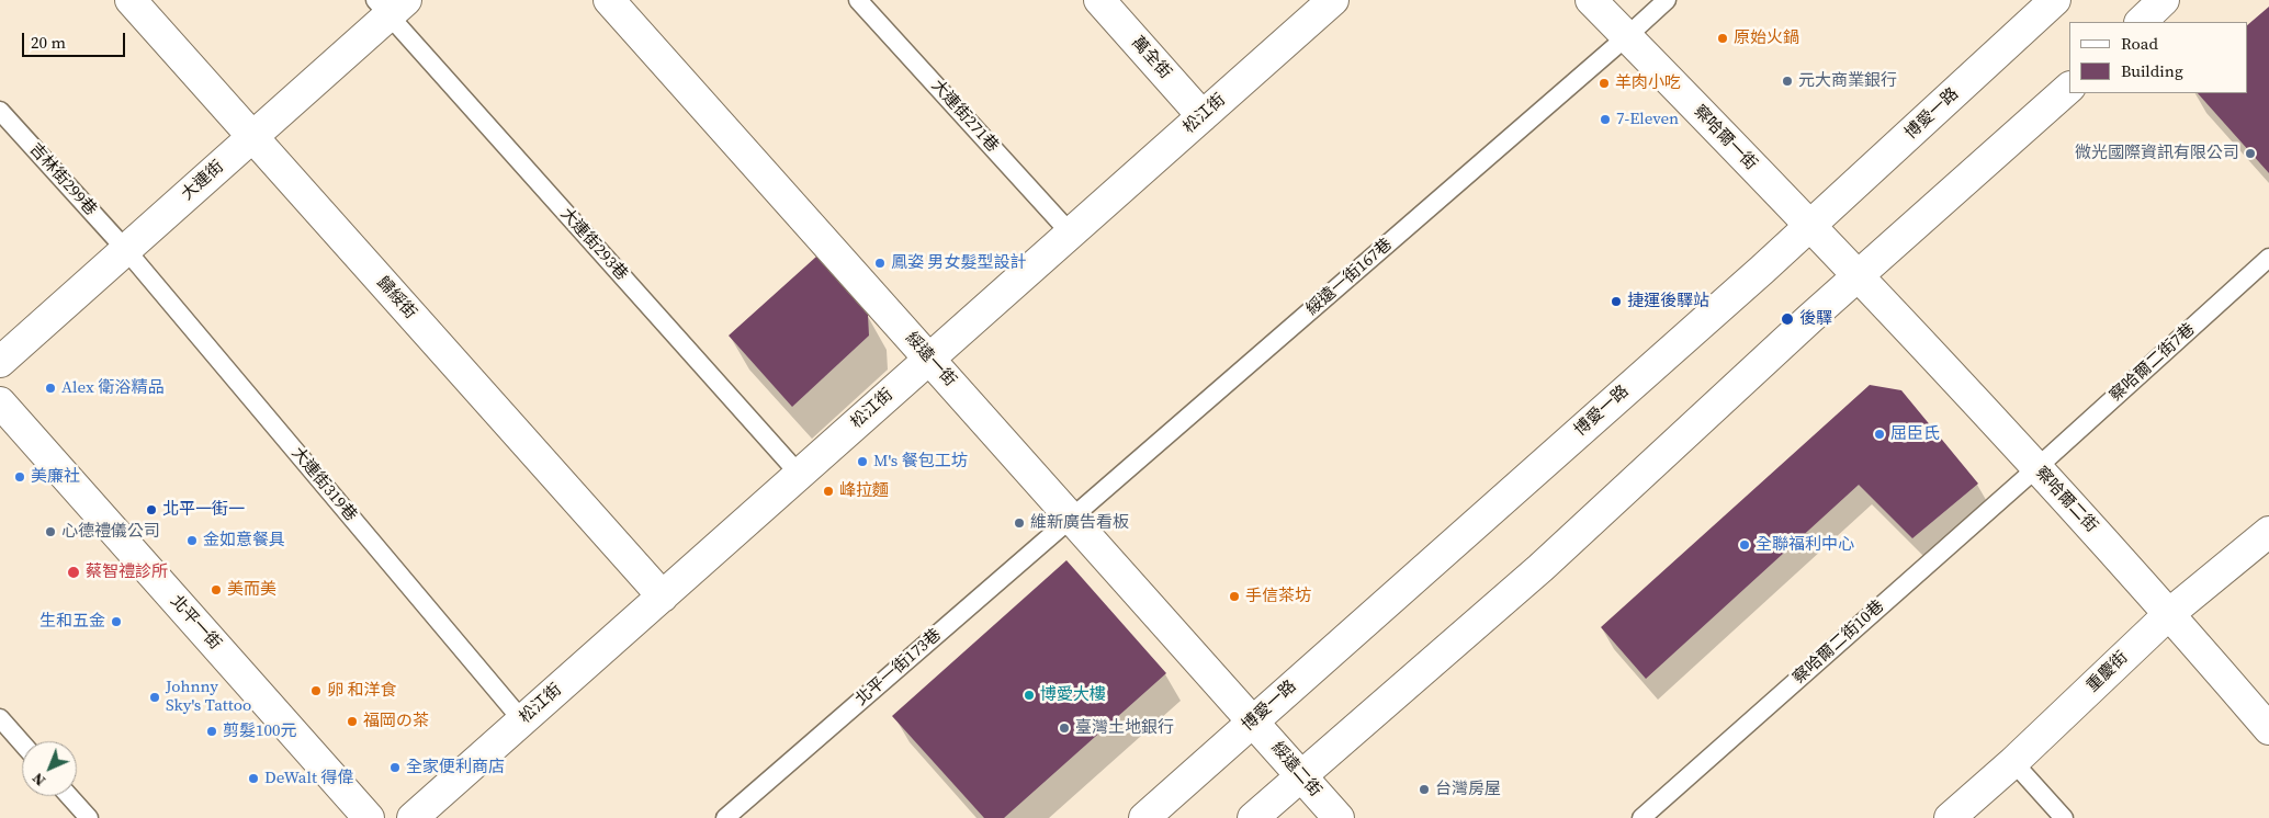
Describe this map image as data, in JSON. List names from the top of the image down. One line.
{"streets":{"street":["萬全街","松江街","博愛一路","察哈爾一街","大連街","歸綏街","綏遠一街","察哈爾二街","北平一街","重慶街","綏遠二街"],"lane":["大連街271巷","吉林街299巷","大連街293巷","綏遠一街167巷","察哈爾二街7巷","大連街319巷","察哈爾二街10巷","北平一街173巷"]},"crossings":[["萬全街","松江街"],["松江街","大連街271巷"],["松江街","大連街293巷"],["松江街","歸綏街"],["松江街","綏遠一街"],["松江街","大連街319巷"],["博愛一路","察哈爾一街"],["博愛一路","綏遠一街"],["博愛一路","綏遠二街"],["察哈爾一街","綏遠一街167巷"],["察哈爾一街","察哈爾二街"],["吉林街299巷","大連街"],["吉林街299巷","大連街319巷"],["大連街","大連街293巷"],["大連街","歸綏街"],["大連街","大連街319巷"],["綏遠一街167巷","綏遠一街"],["綏遠一街167巷","北平一街173巷"],["綏遠一街","北平一街173巷"],["綏遠一街","綏遠二街"],["察哈爾二街7巷","察哈爾二街"],["察哈爾二街7巷","察哈爾二街10巷"],["察哈爾二街","察哈爾二街10巷"],["察哈爾二街","重慶街"]],"places":["原始火鍋","元大商業銀行","羊肉小吃","7-Eleven","微光國際資訊有限公司","鳳姿 男女髮型設計","捷運後驛站","後驛","Alex 衛浴精品","屈臣氏","M's 餐包工坊","美廉社","峰拉麵","北平一街一","維新廣告看板","心德禮儀公司","金如意餐具","全聯福利中心","蔡智禮診所","美而美","手信茶坊","生和五金","卵 和洋食","博愛大樓","Johnny Sky's Tattoo","福岡の茶","臺灣土地銀行","剪髮100元","全家便利商店","DeWalt 得偉","台灣房屋"],"legend":["Road","Building"],"scale_bar":"20 m","north":"bottom left"}
